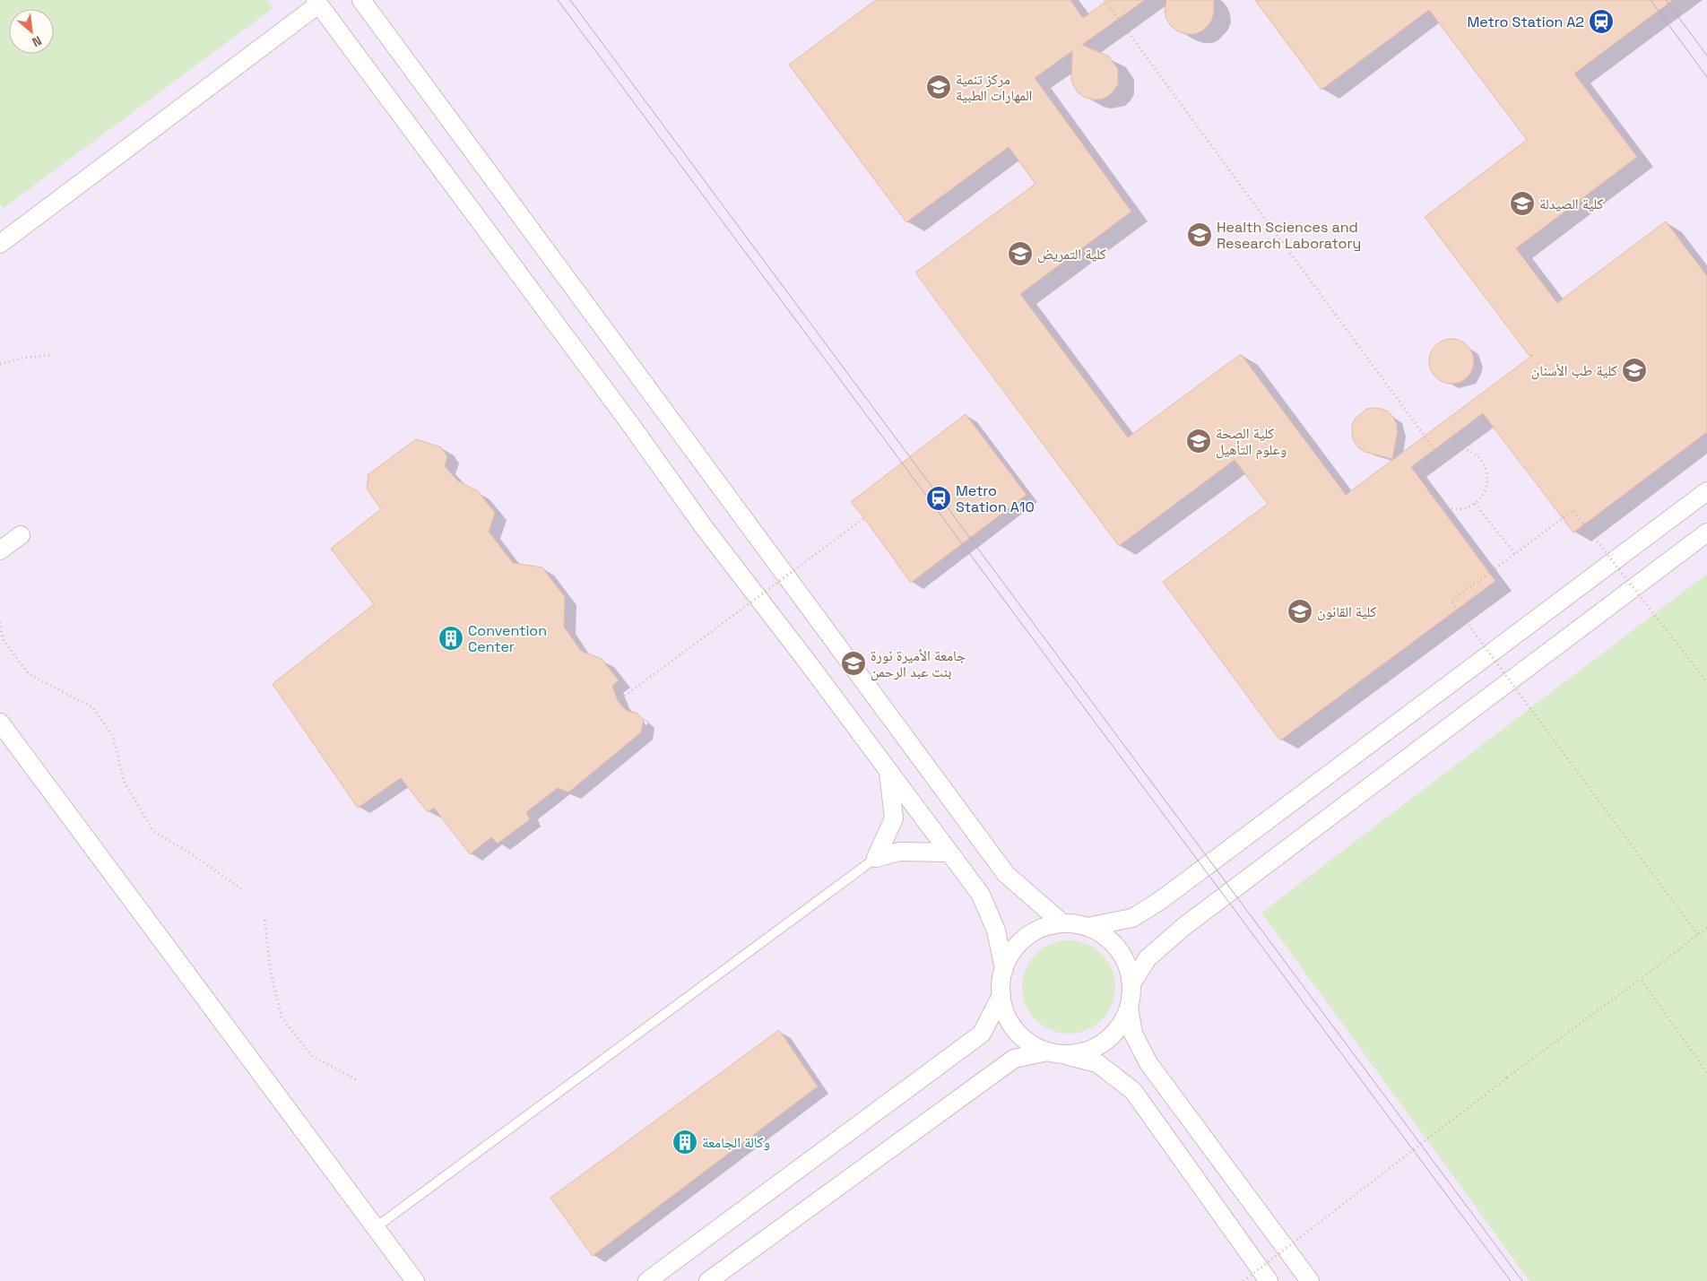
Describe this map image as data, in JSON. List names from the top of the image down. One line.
{"places":{"station":["Metro Station A2","Metro Station A10"],"school or university":["مركز تنمية المهارات الطبية","كلية الصيدلة","Health Sciences and Research Laboratory","كلية التمريض","كلية طب الأسنان","كلية الصحة وعلوم التأهيل","كلية القانون","جامعة الأميرة نورة بنت عبد الرحمن"],"building":["Convention Center","وكالة الجامعة"]},"north":"bottom right"}
